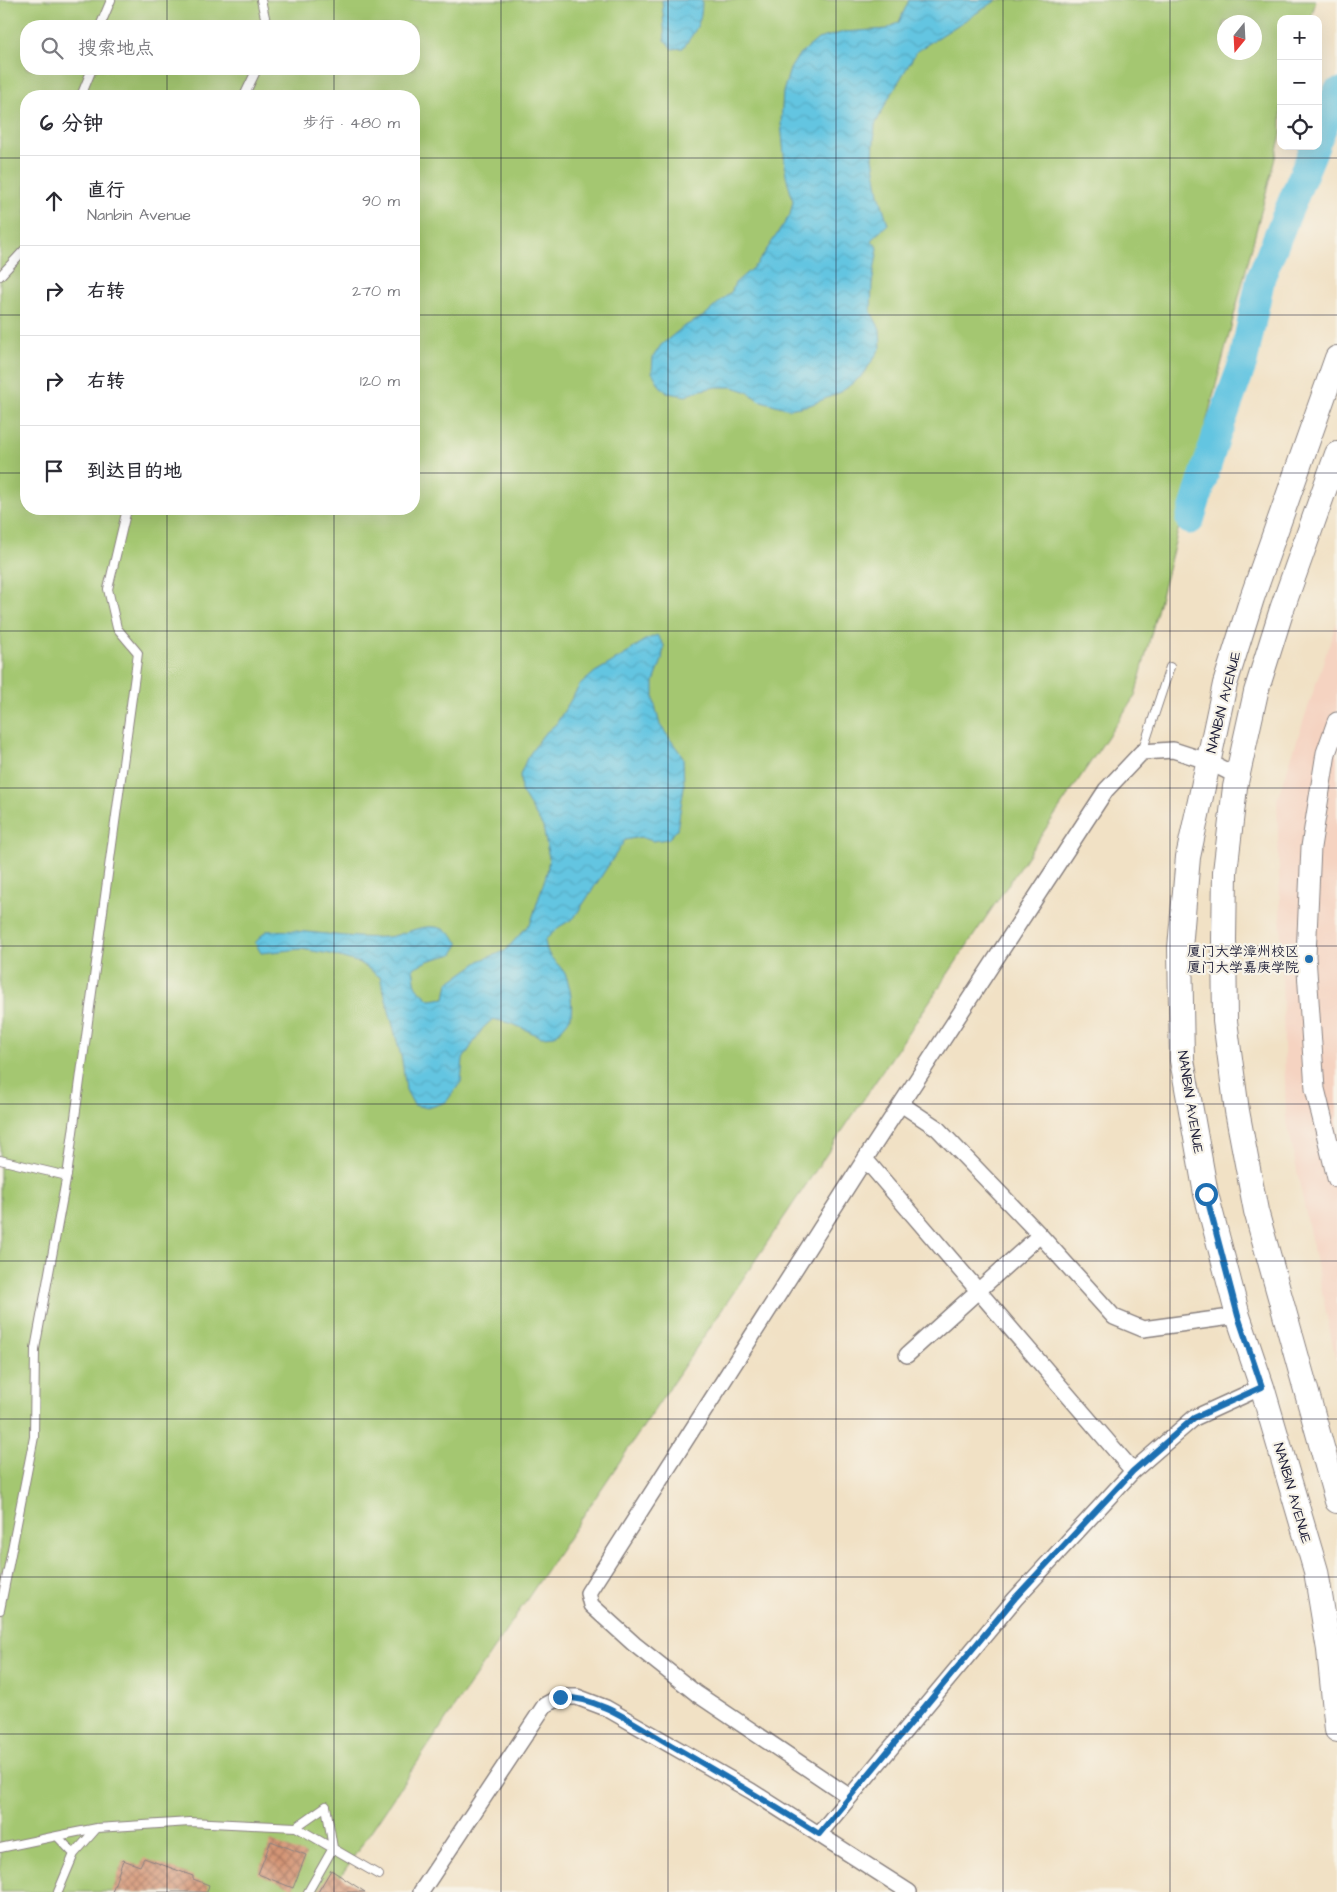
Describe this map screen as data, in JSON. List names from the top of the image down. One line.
{"streets":{"main road":["NANBIN AVENUE"]},"places":["厦门大学漳州校区 厦门大学嘉庚学院"],"north":"bottom","page":{"map_buttons":["+","−"],"search":"搜索地点","heading":["6 分钟","步行 · 480 m"],"list":[["直行","Nanbin Avenue","90 m"],["右转","270 m"],["右转","120 m"],"到达目的地"]}}
